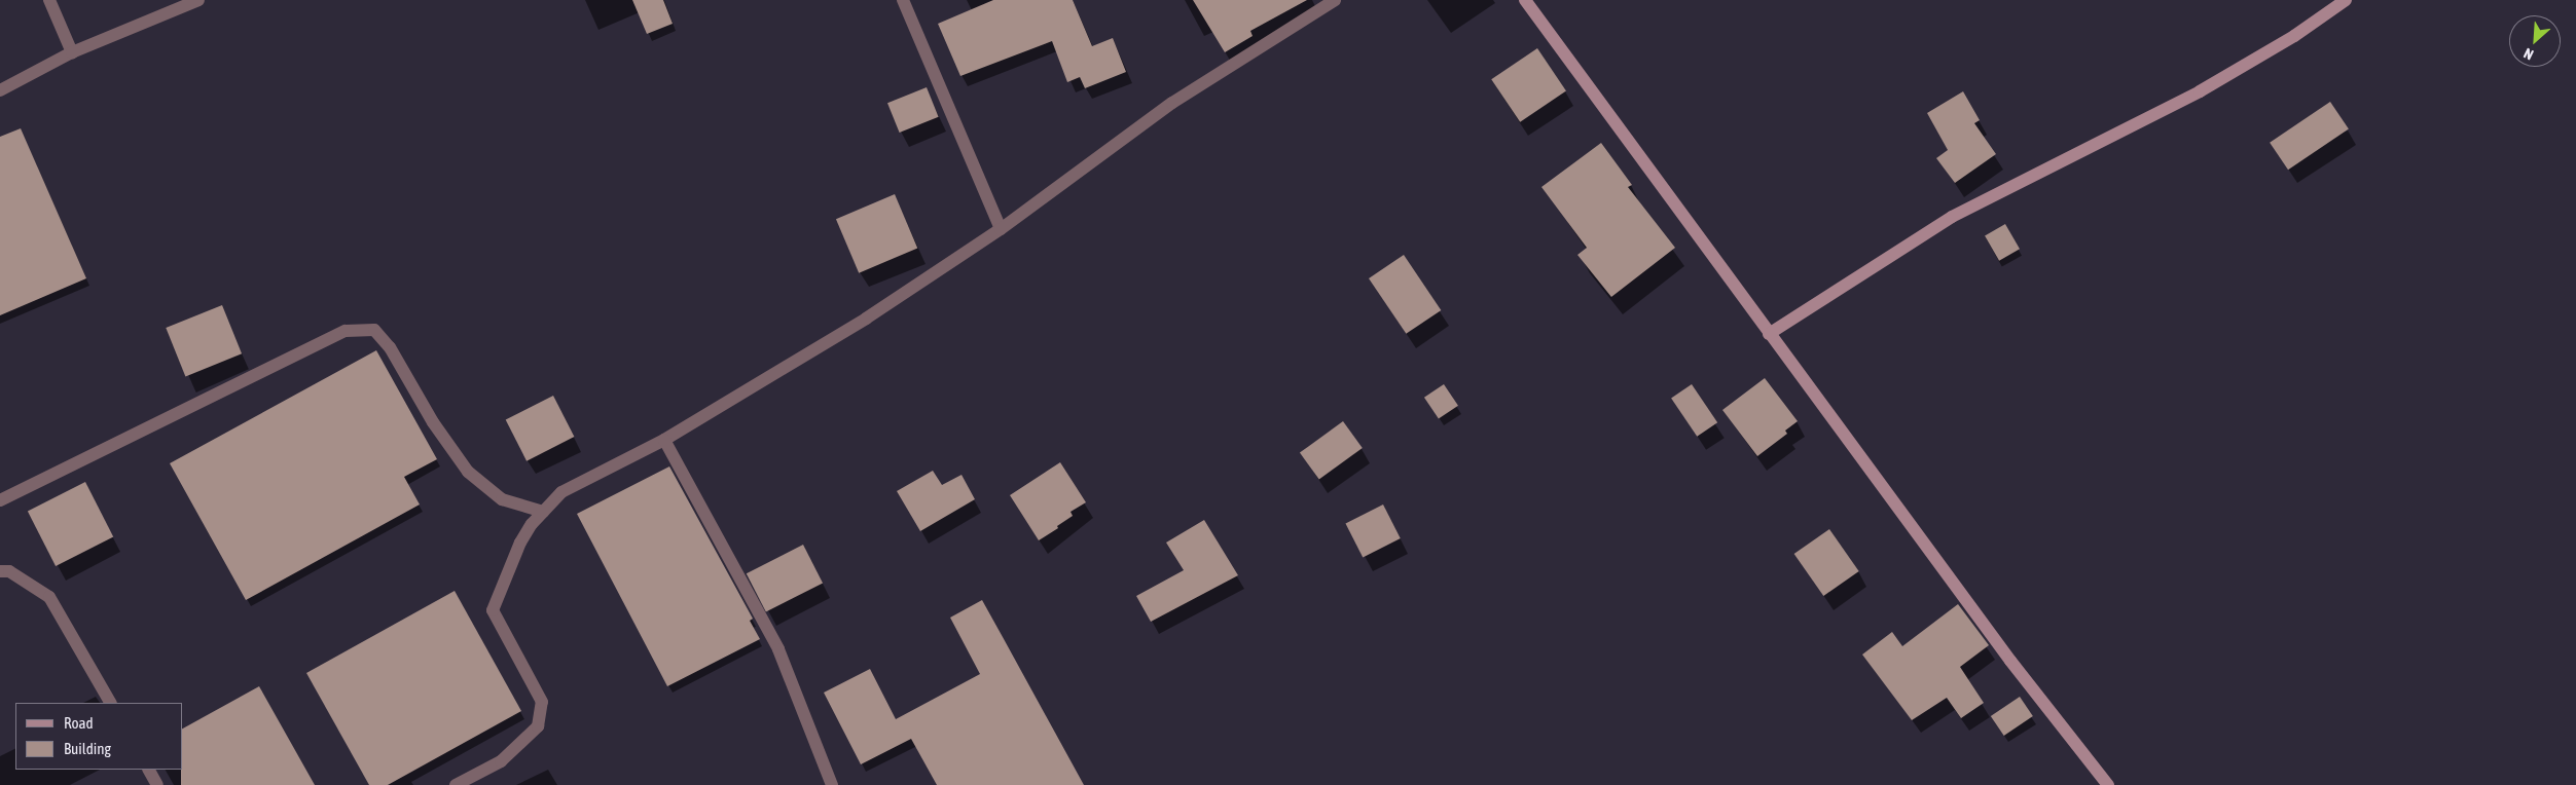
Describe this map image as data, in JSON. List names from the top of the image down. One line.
{"legend":["Road","Building"],"north":"bottom left"}
